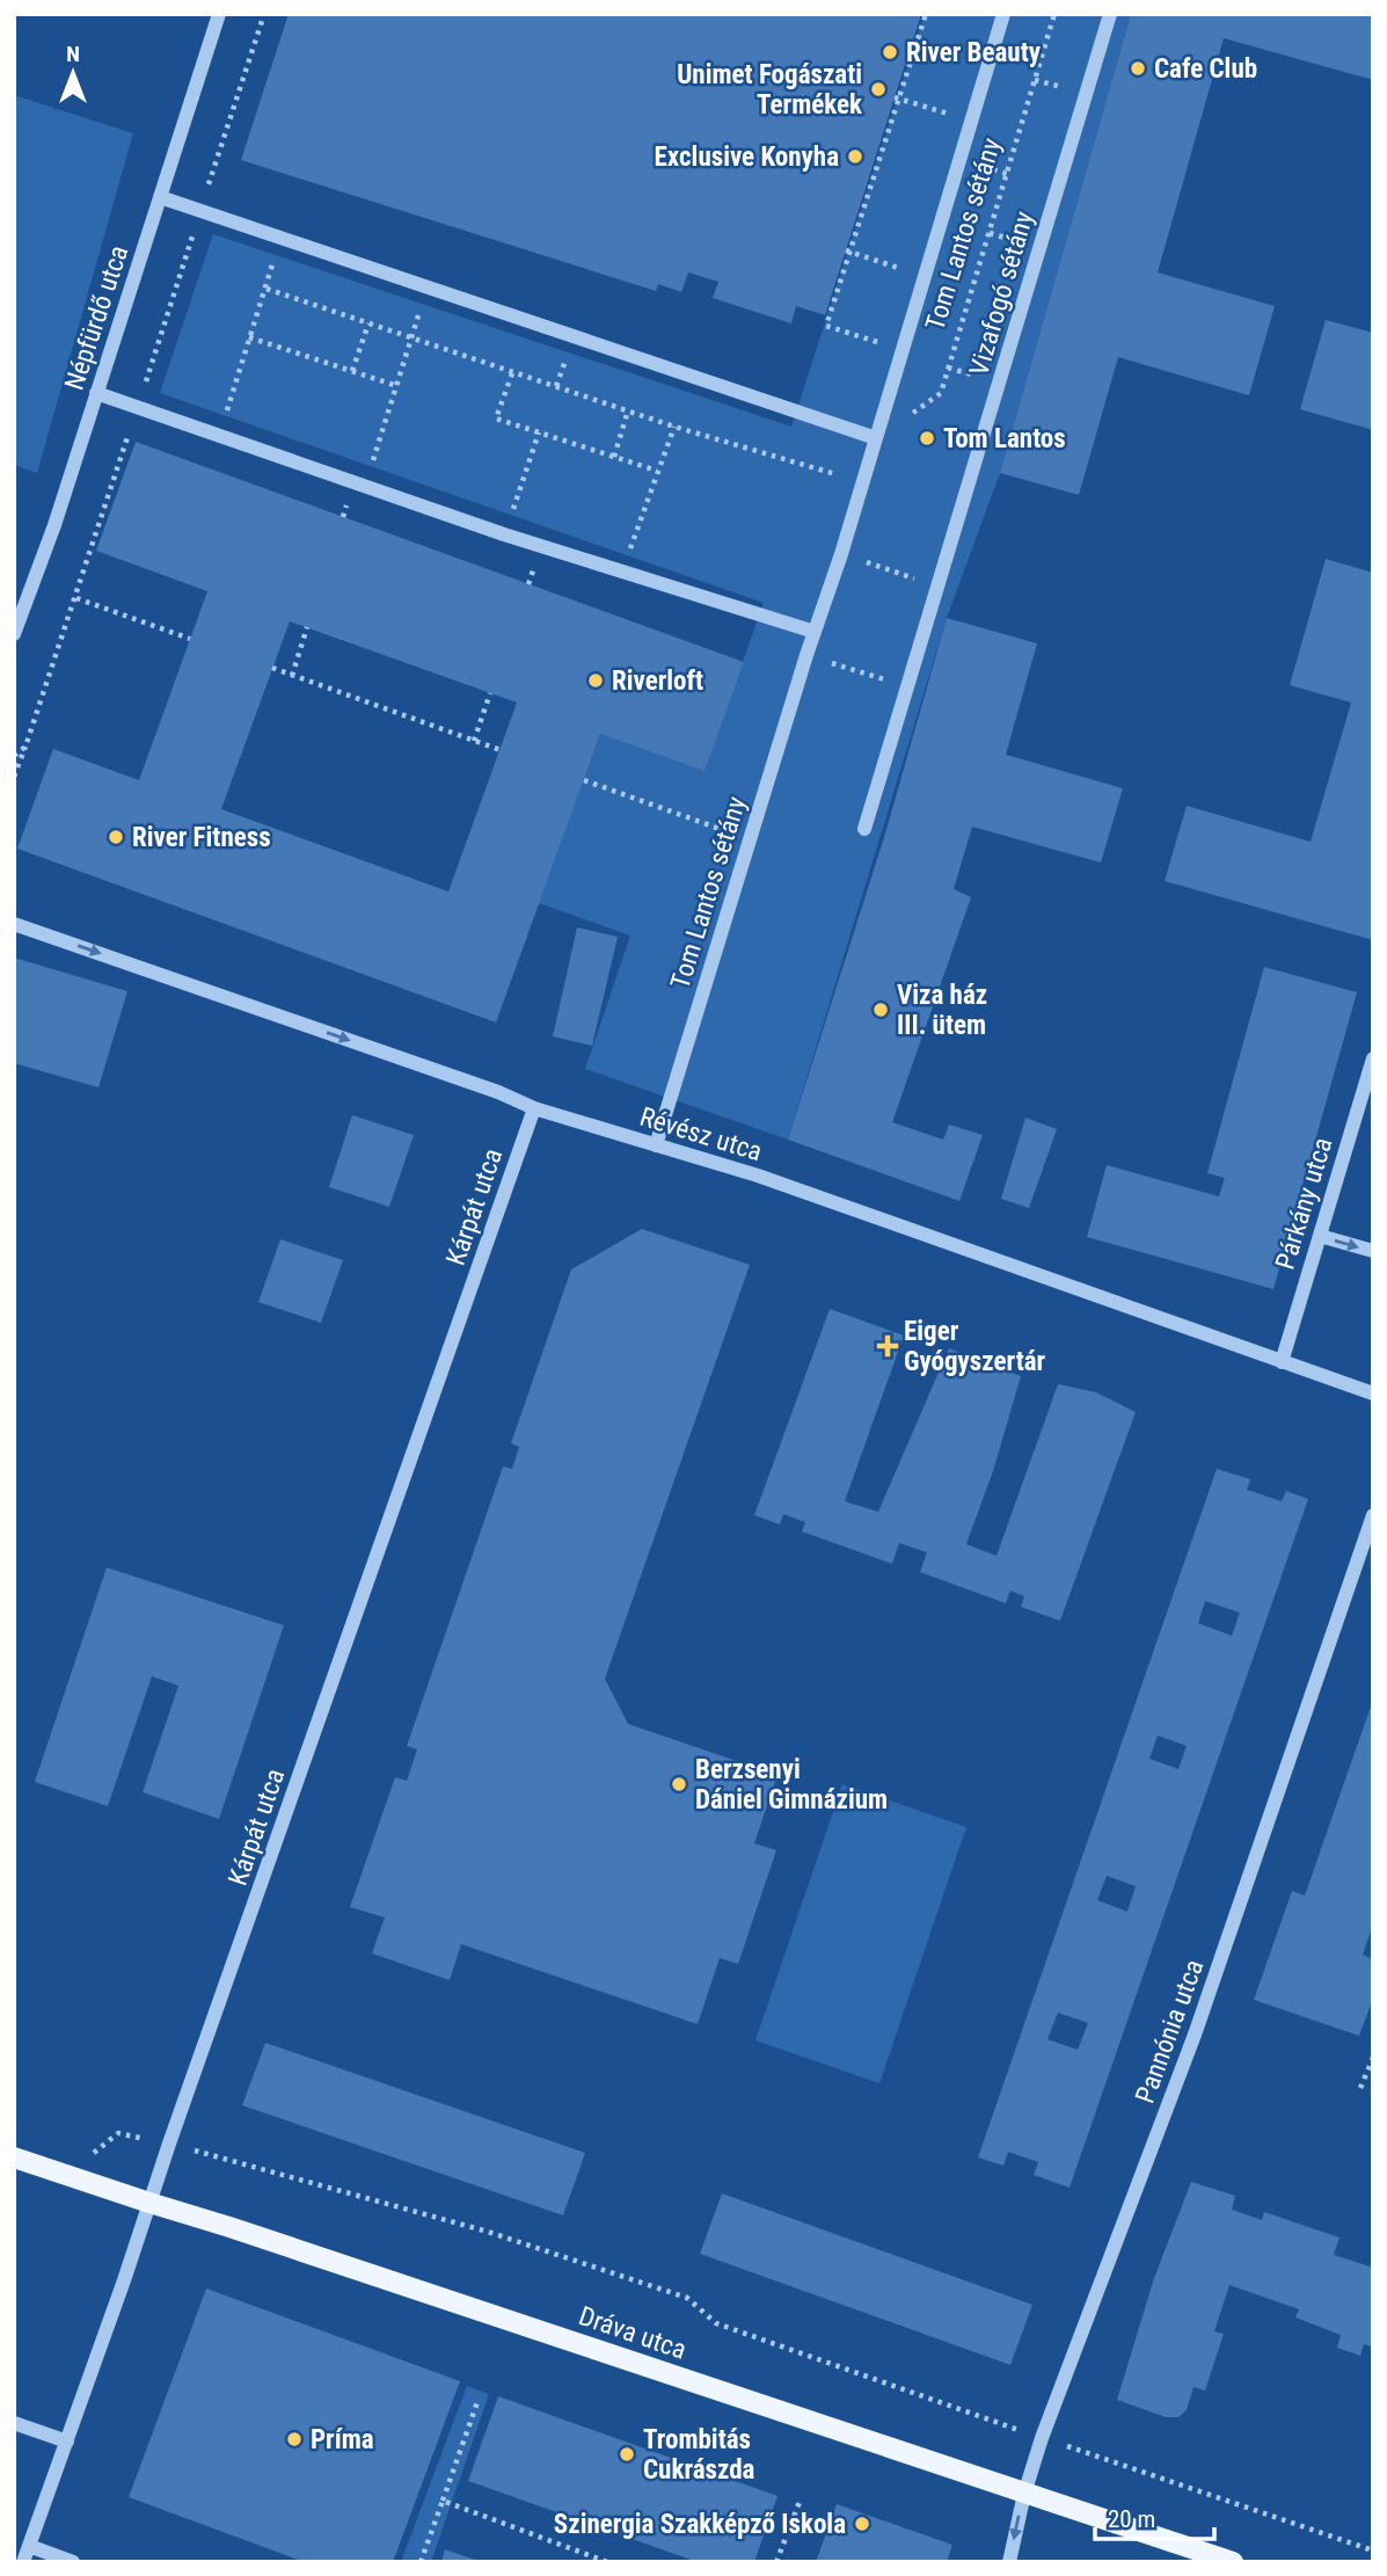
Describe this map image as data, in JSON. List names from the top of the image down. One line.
{"streets":{"main road":["Dráva utca"],"street":["Tom Lantos sétány","Vizafogó sétány","Népfürdő utca","Révész utca","Párkány utca","Kárpát utca","Pannónia utca"]},"crossings":[["Tom Lantos sétány","Révész utca"],["Révész utca","Párkány utca"],["Révész utca","Kárpát utca"],["Kárpát utca","Dráva utca"],["Pannónia utca","Dráva utca"]],"one_way":["Révész utca"],"places":{"other":["River Beauty","Cafe Club","Unimet Fogászati Termékek","Exclusive Konyha","Tom Lantos","Riverloft","River Fitness","Viza ház III. ütem","Berzsenyi Dániel Gimnázium","Príma","Trombitás Cukrászda","Szinergia Szakképző Iskola"],"health":["Eiger Gyógyszertár"]},"scale_bar":"20 m","north":"top"}
